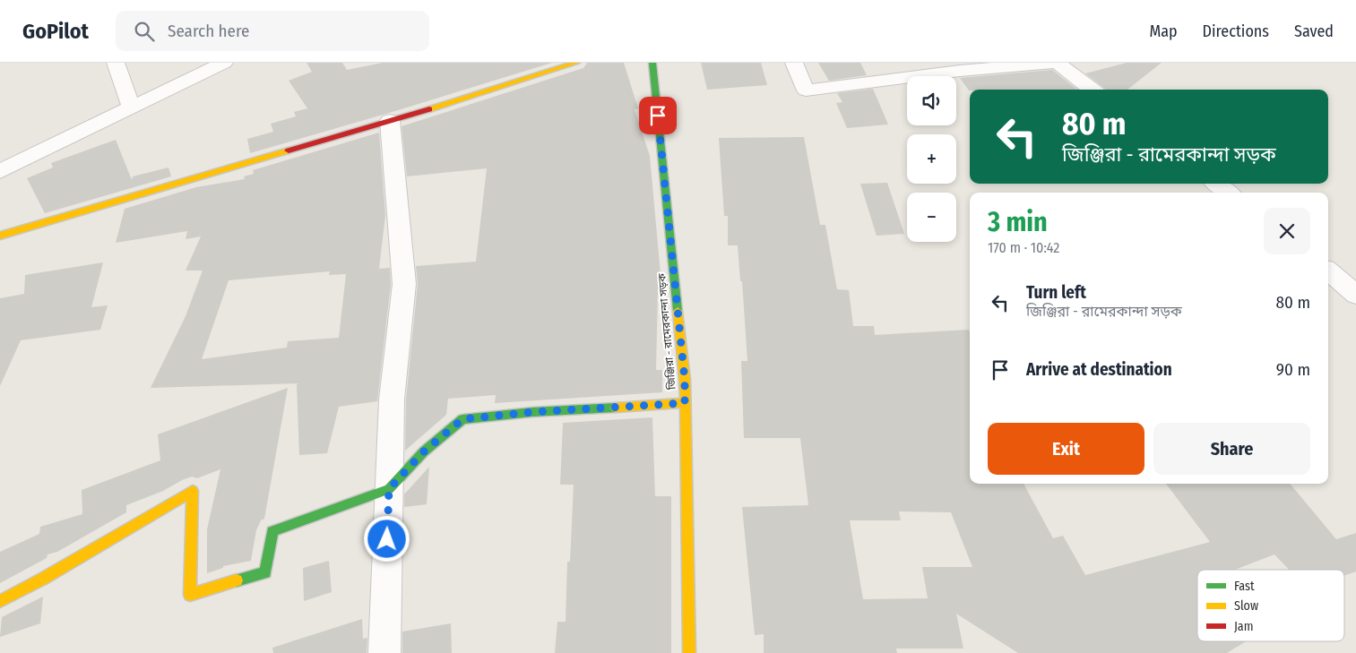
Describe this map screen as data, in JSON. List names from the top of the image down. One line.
{"streets":{"street":["জিঞ্জিরা - রামেরকান্দা সড়ক"]},"legend":["Fast","Slow","Jam"],"page":{"header":"GoPilot","search":"Search here","nav":["Map","Directions","Saved"],"map_buttons":["+","−"],"turn":["80 m","জিঞ্জিরা - রামেরকান্দা সড়ক"],"heading":["3 min","170 m · 10:42"],"list":[{"name":"Turn left","note":"জিঞ্জিরা - রামেরকান্দা সড়ক","value":"80 m"},{"name":"Arrive at destination","value":"90 m"}],"buttons":["Exit","Share"]}}
